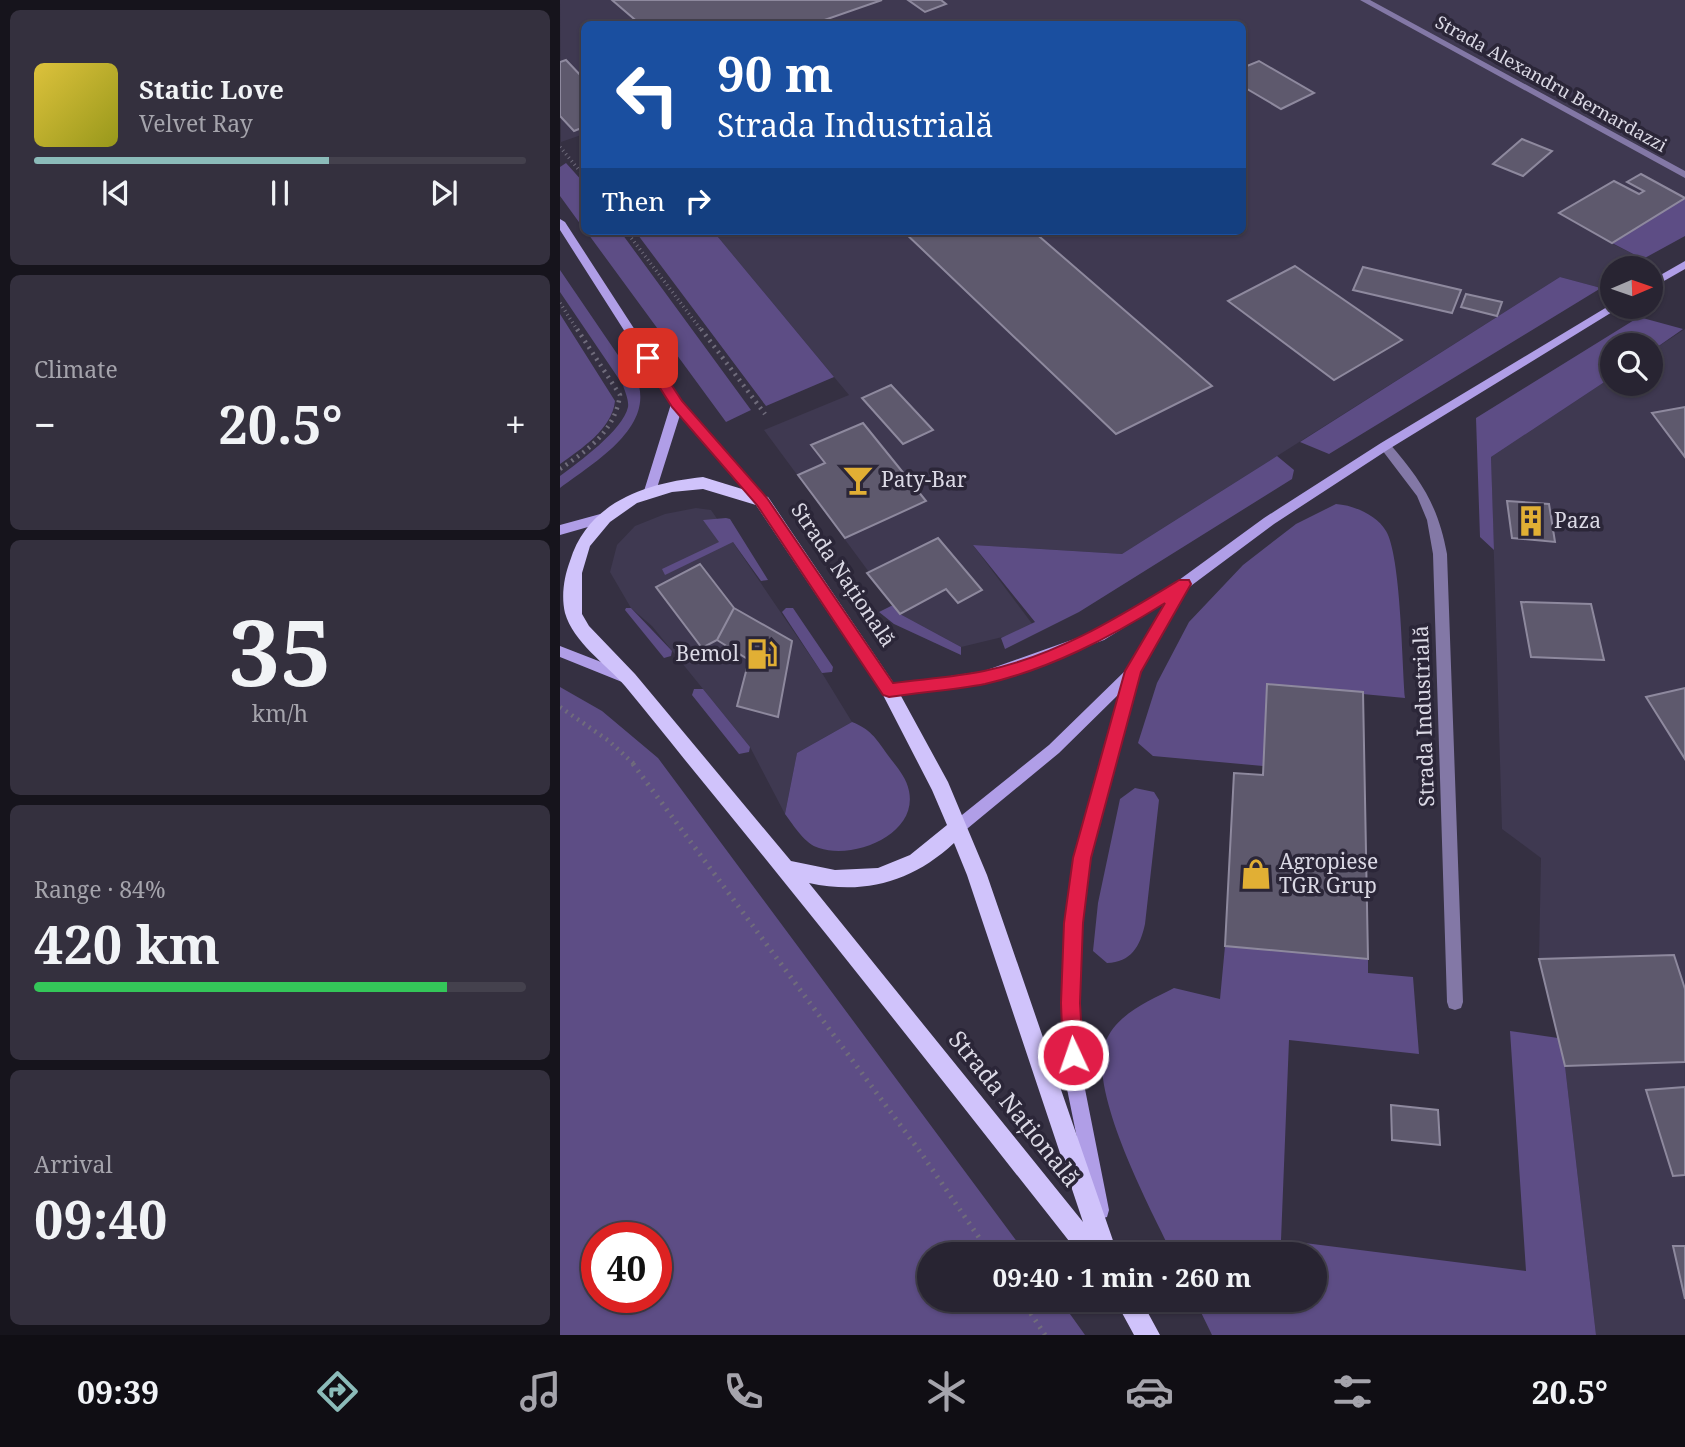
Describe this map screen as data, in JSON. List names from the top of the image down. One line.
{"streets":{"main road":["Strada Națională"],"lane":["Strada Alexandru Bernardazzi","Strada Industrială"]},"places":{"bar":["Paty-Bar"],"building":["Paza"],"fuel station":["Bemol"],"shop":["Agropiese TGR Grup"]},"north":"right","page":{"turn":["90 m","Strada Industrială"],"song":["Static Love","Velvet Ray"],"then":"Then","tile":["Climate",["35","km/h"],["Range · 84%","420 km"],["Arrival","09:40"]],"heat":["−","20.5°","+"],"limit":"40","trip":"09:40 · 1 min · 260 m","tabs":["09:39","20.5°"]}}
